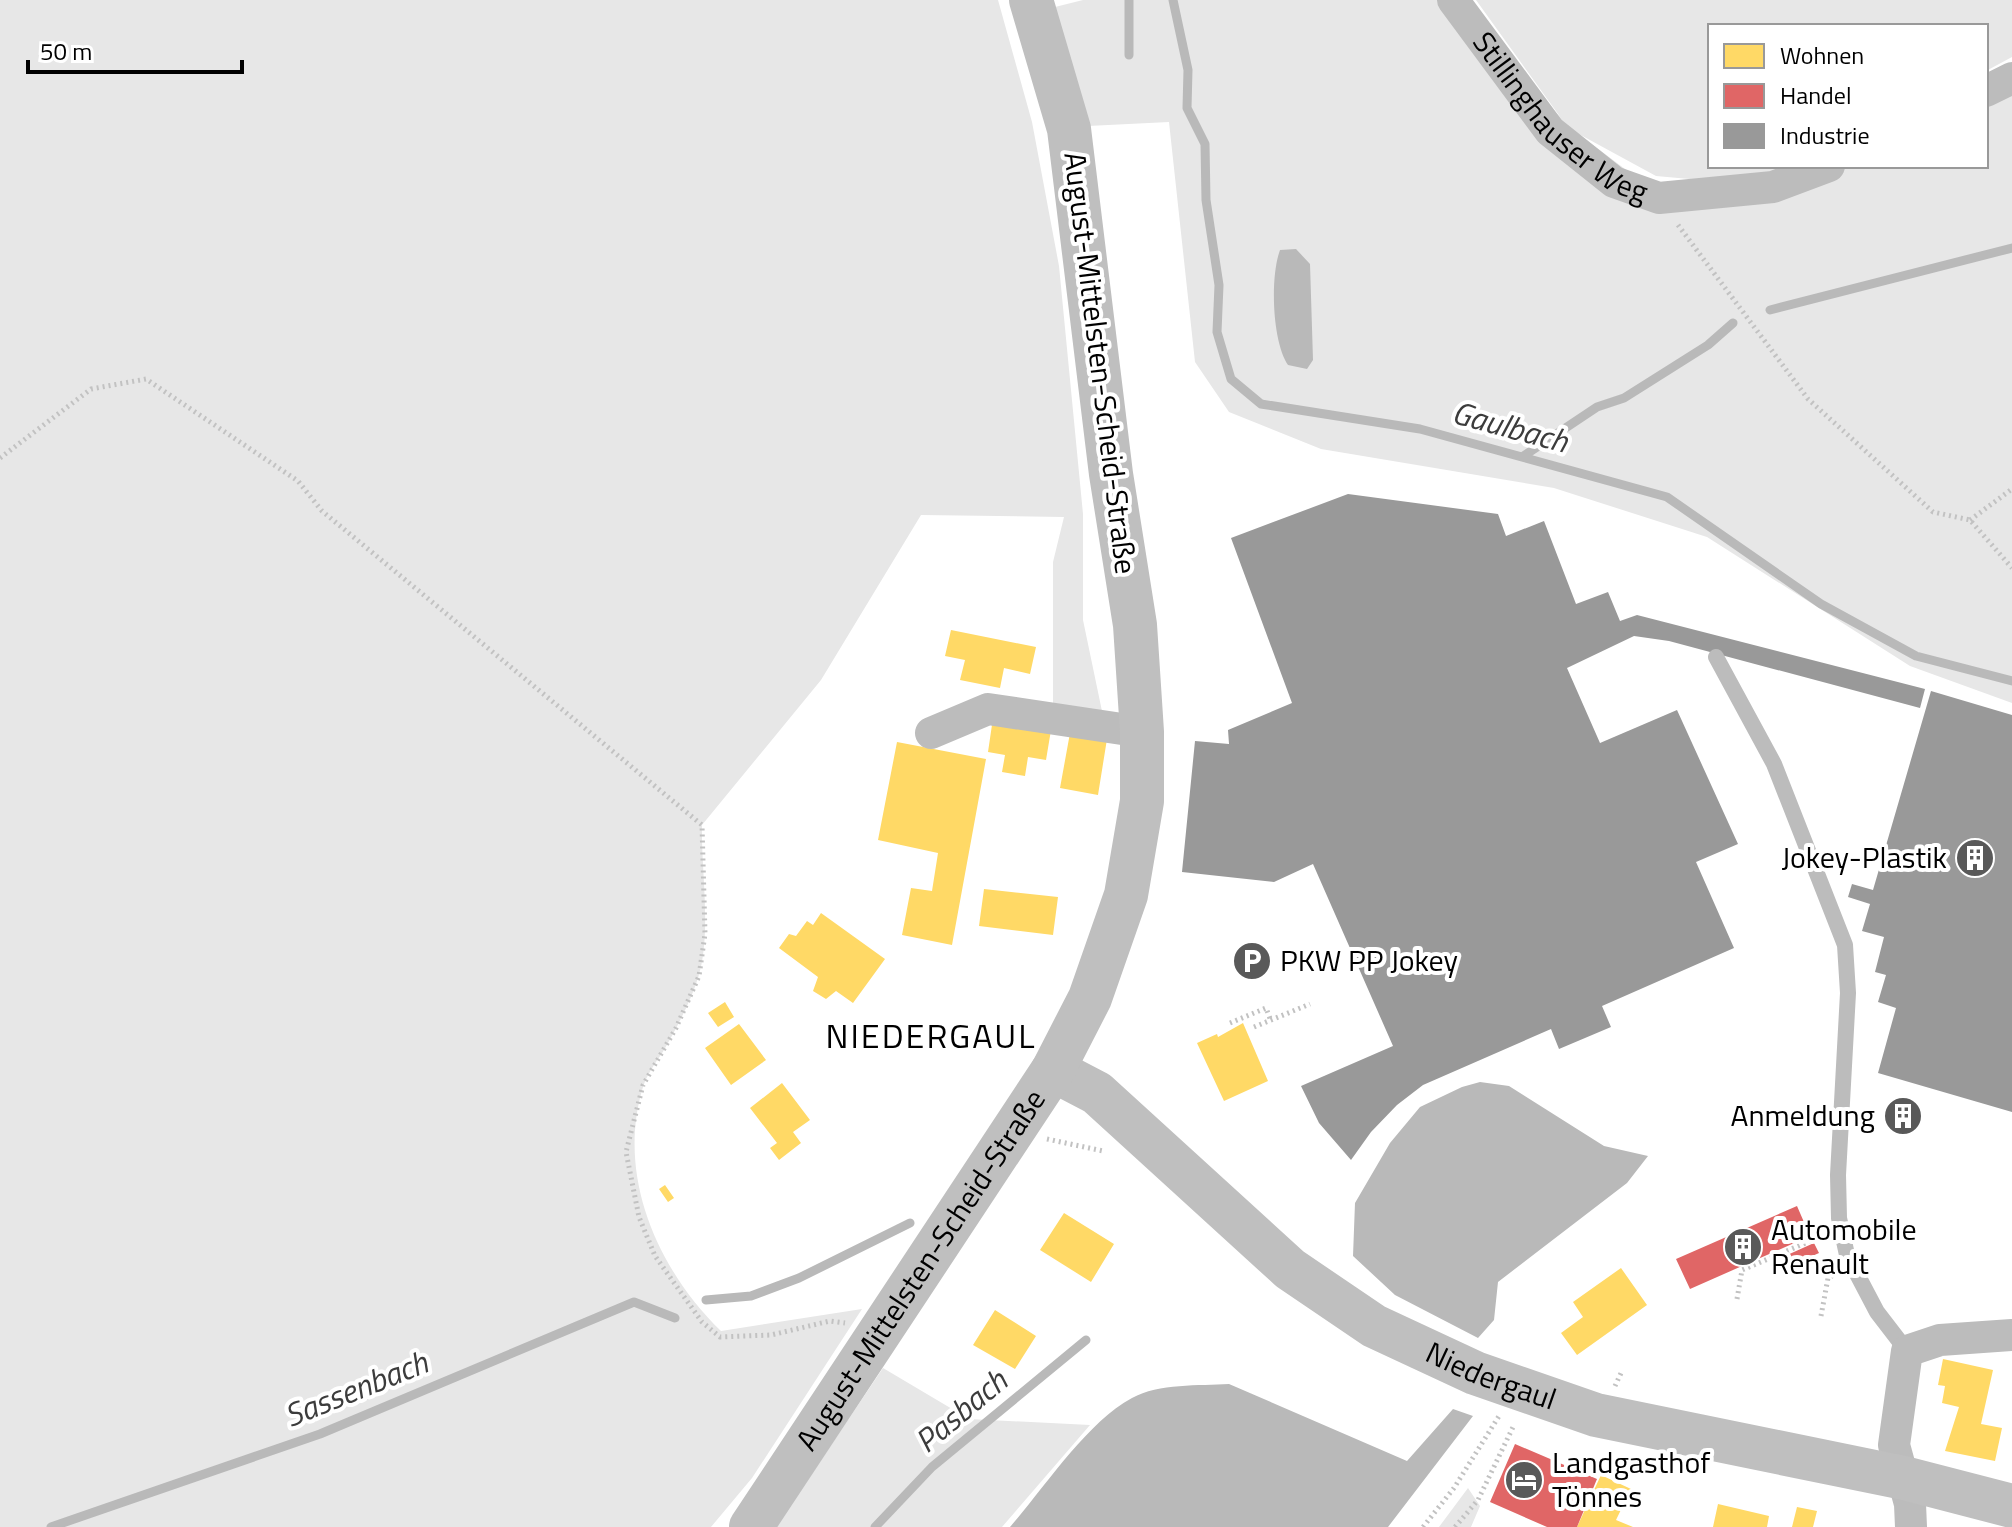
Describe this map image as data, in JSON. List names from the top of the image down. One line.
{"streets":{"main road":["August-Mittelsten-Scheid-Straße","Niedergaul"],"street":["Stillinghauser Weg"]},"crossings":[["August-Mittelsten-Scheid-Straße","Niedergaul"]],"districts":["NIEDERGAUL"],"water":["Gaulbach","Sassenbach","Pasbach"],"places":{"building":["Jokey-Plastik","Anmeldung","Automobile Renault"],"parking":["PKW PP Jokey"],"hotel":["Landgasthof Tönnes"]},"legend":["Wohnen","Handel","Industrie"],"scale_bar":"50 m"}
